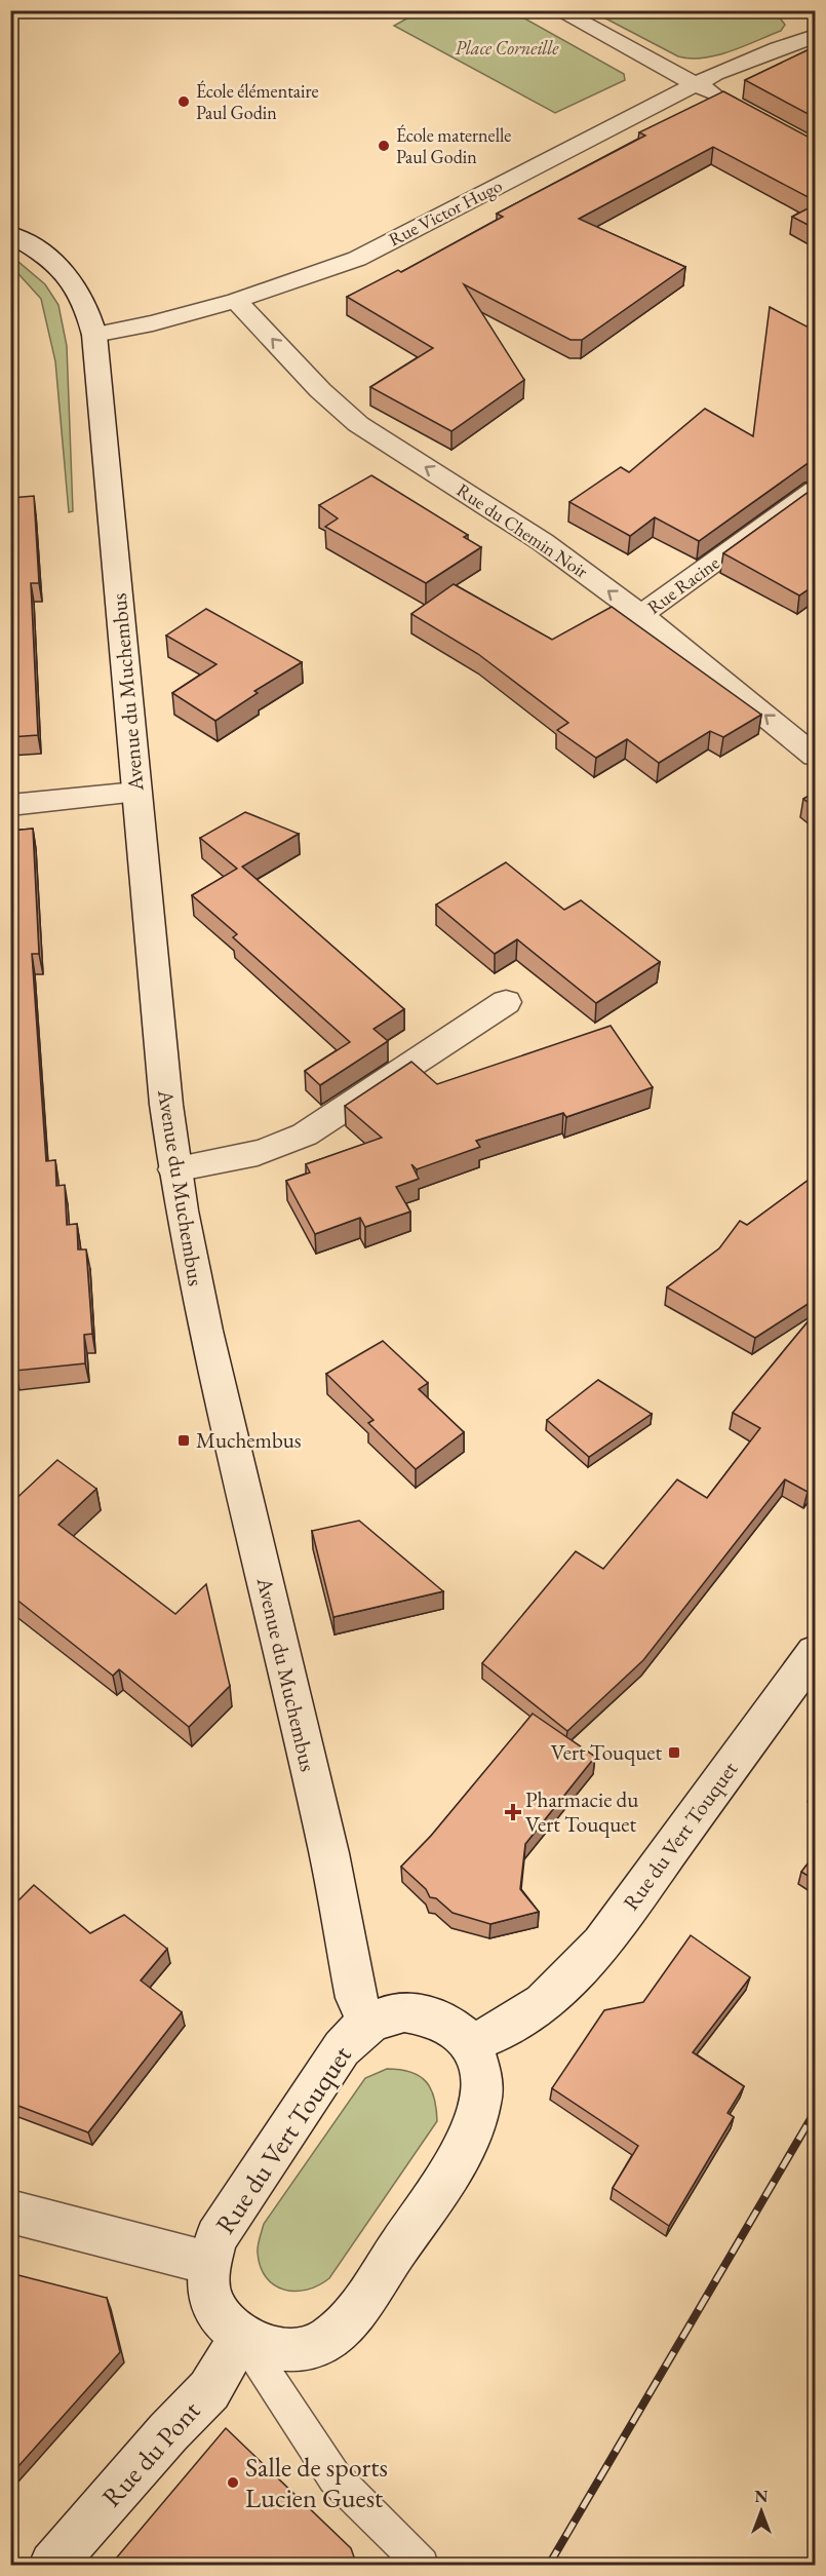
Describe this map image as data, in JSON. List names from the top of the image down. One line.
{"streets":{"street":["Rue Victor Hugo","Rue du Chemin Noir","Rue Racine","Avenue du Muchembus","Rue du Vert Touquet","Rue du Pont"]},"crossings":[["Rue Victor Hugo","Rue du Chemin Noir"],["Rue Victor Hugo","Avenue du Muchembus"],["Rue du Chemin Noir","Rue Racine"],["Avenue du Muchembus","Rue du Vert Touquet"],["Rue du Vert Touquet","Rue du Pont"]],"one_way":["Rue du Chemin Noir"],"parks":["Place Corneille"],"places":{"other":["École élémentaire Paul Godin","École maternelle Paul Godin","Salle de sports Lucien Guest"],"transit":["Muchembus","Vert Touquet"],"health":["Pharmacie du Vert Touquet"]},"north":"top"}
